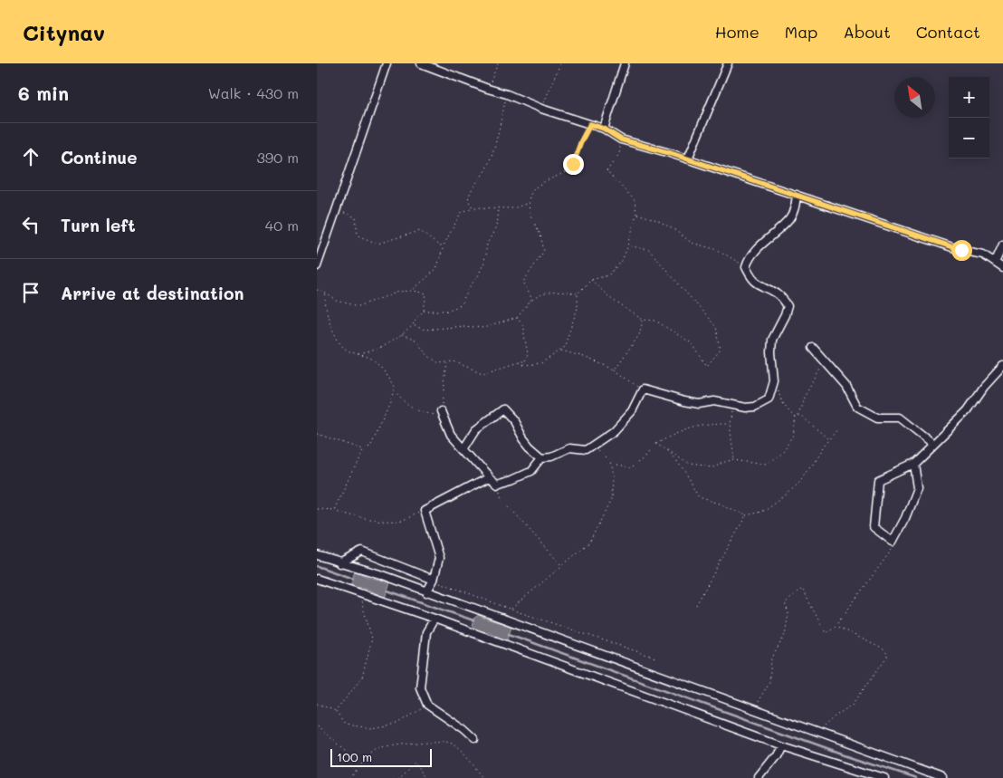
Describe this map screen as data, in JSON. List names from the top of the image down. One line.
{"scale_bar":"100 m","north":"top left","page":{"header":"Citynav","nav":["Home","Map","About","Contact"],"heading":["6 min","Walk · 430 m"],"map_buttons":["+","−"],"list":[["Continue","390 m"],["Turn left","40 m"],"Arrive at destination"],"scale":"100 m"}}
